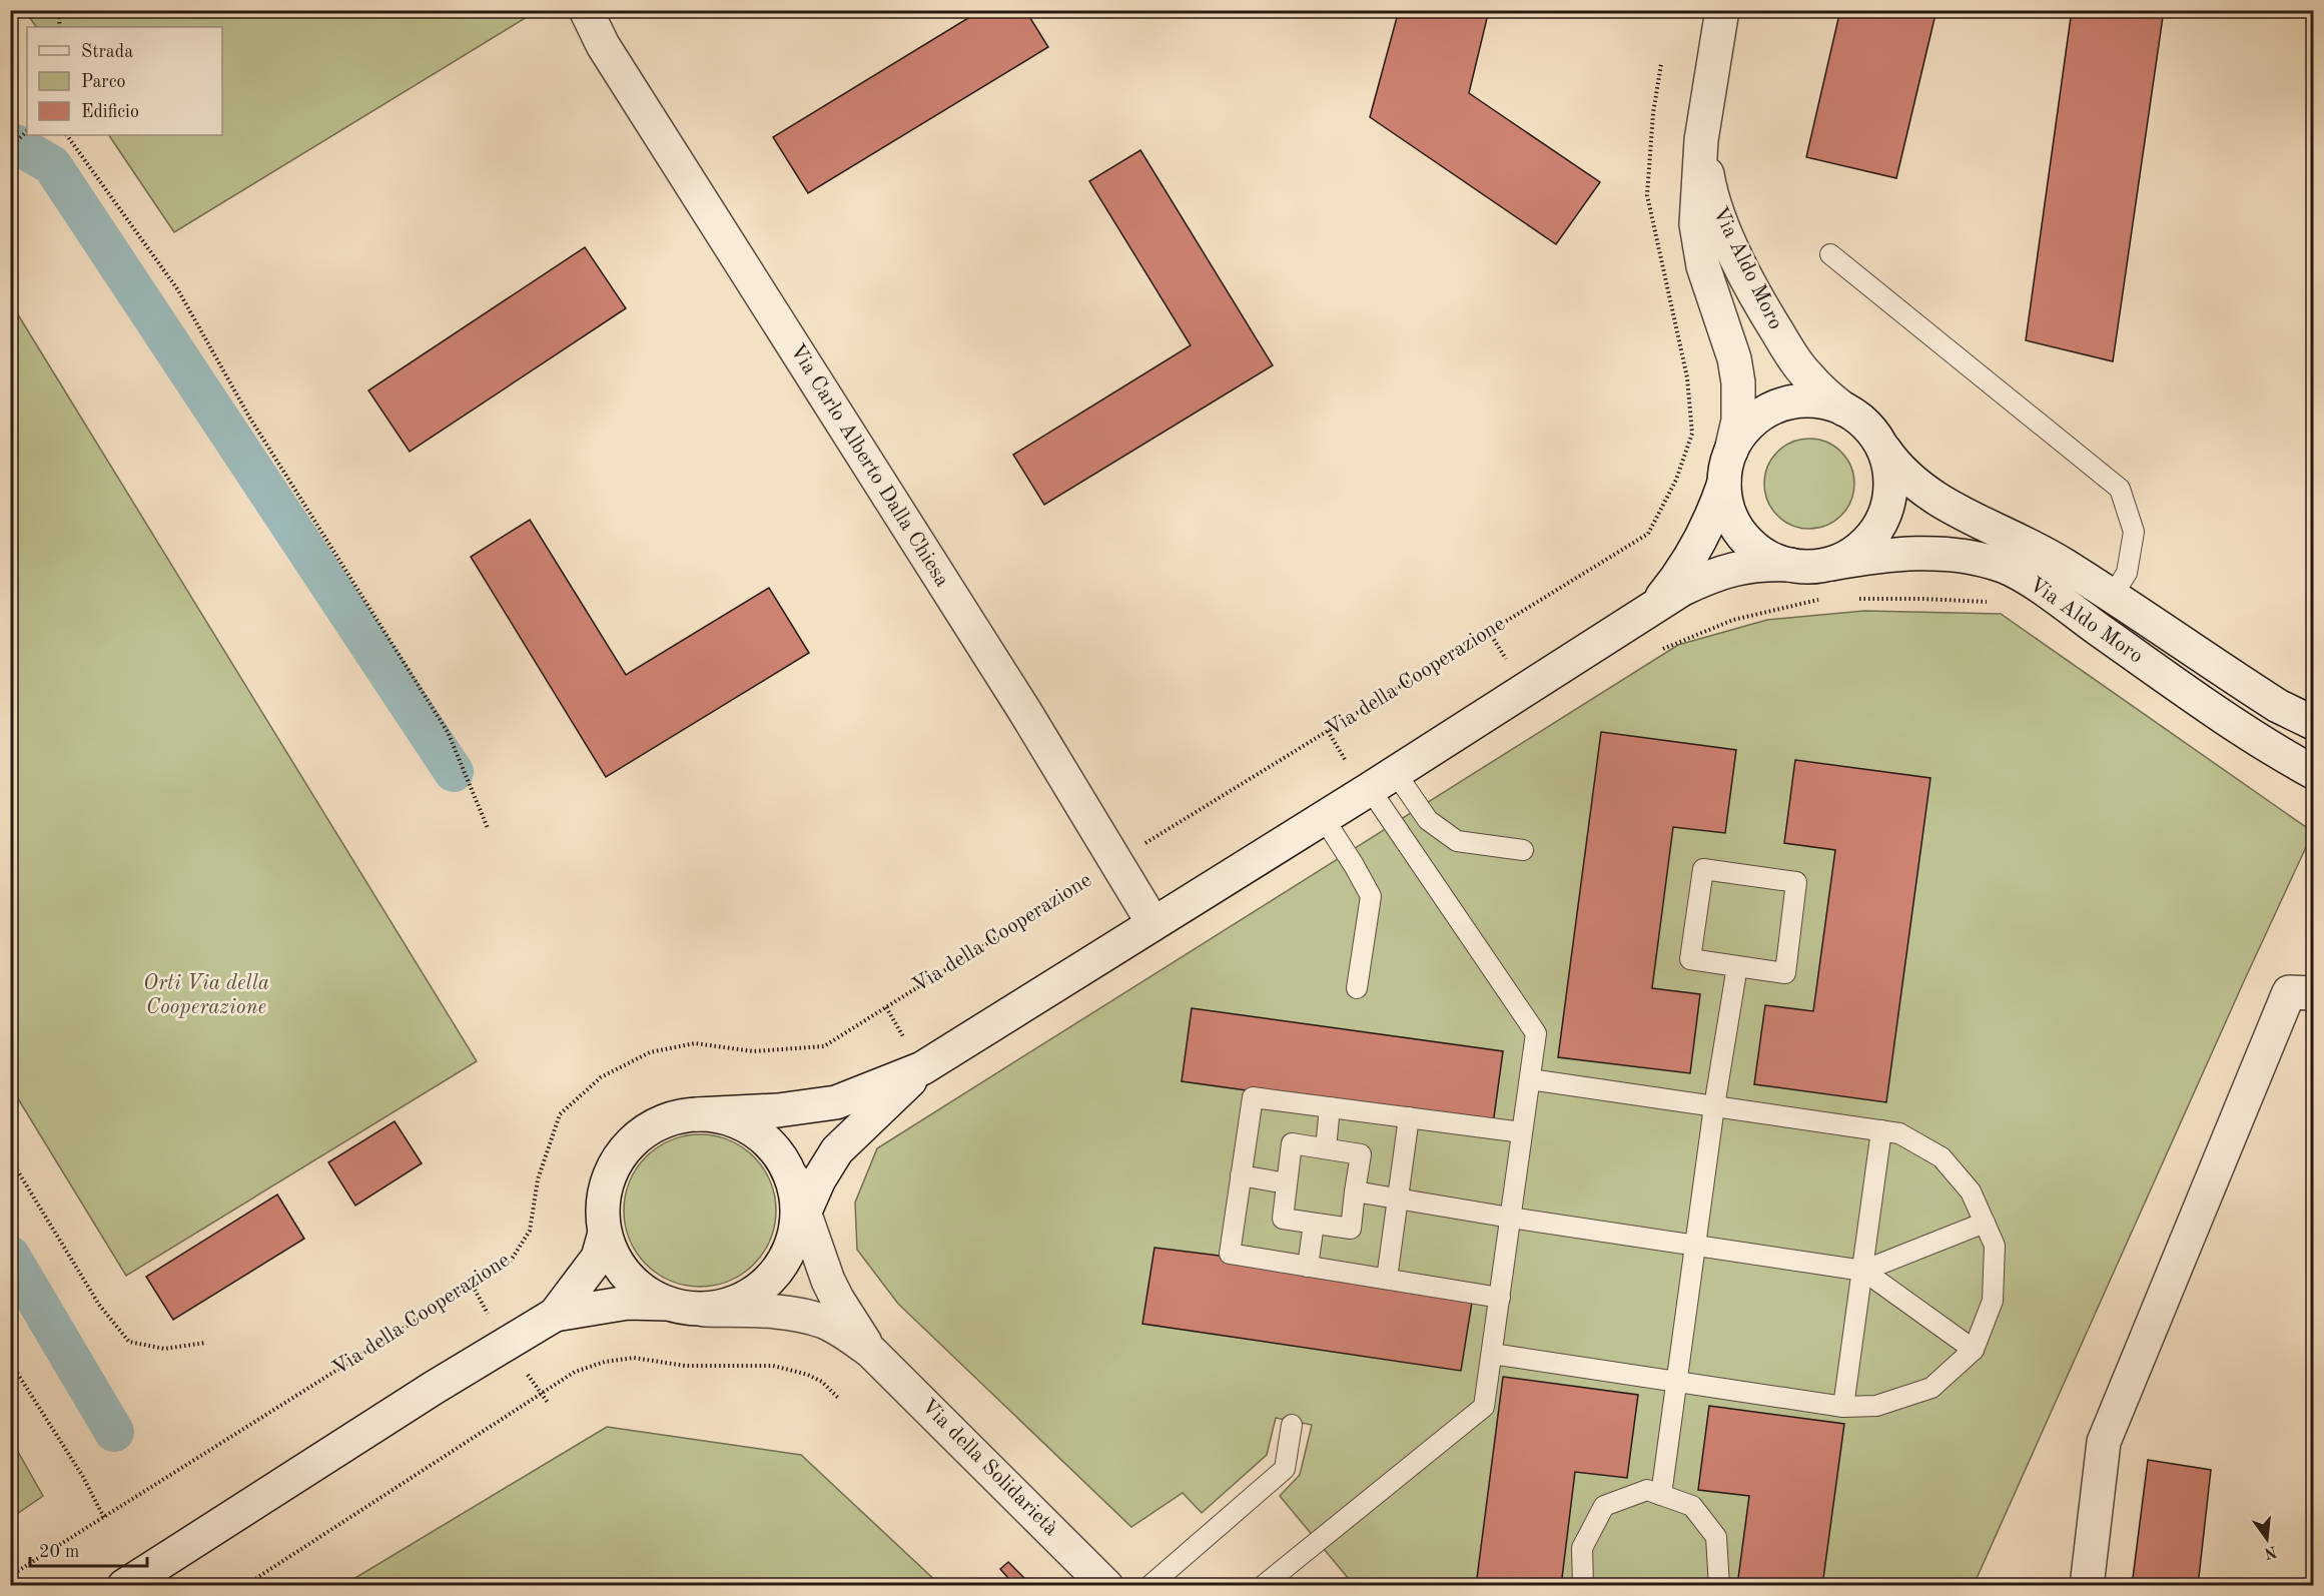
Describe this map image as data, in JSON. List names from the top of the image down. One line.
{"streets":{"street":["Via Aldo Moro","Via Carlo Alberto Dalla Chiesa","Via della Solidarietà"],"path":["Via della Cooperazione"]},"crossings":[["Via Carlo Alberto Dalla Chiesa","Via della Cooperazione"]],"parks":["Orti Via della Cooperazione"],"legend":["Strada","Parco","Edificio"],"scale_bar":"20 m","north":"bottom"}
